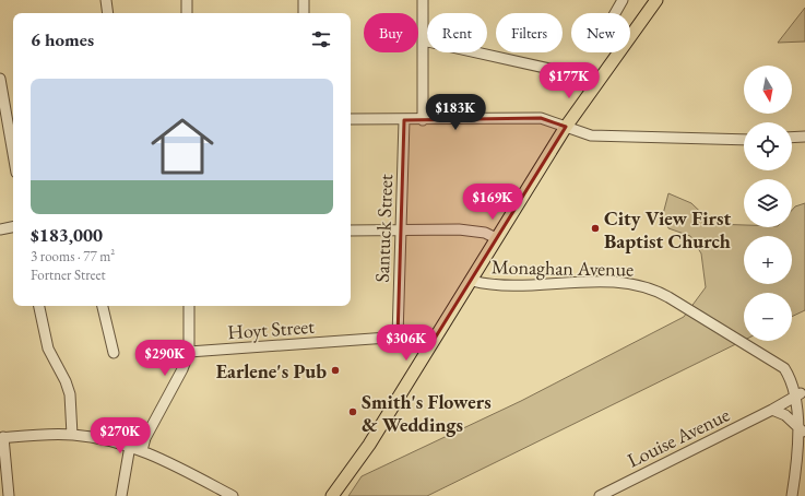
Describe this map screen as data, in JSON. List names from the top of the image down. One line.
{"streets":{"street":["Santuck Street","Monaghan Avenue","Hoyt Street","Louise Avenue"]},"crossings":[["Santuck Street","Hoyt Street"],["Monaghan Avenue","Louise Avenue"]],"places":["City View First Baptist Church","Earlene's Pub","Smith's Flowers & Weddings"],"north":"bottom","page":{"chip":["Buy","Rent","Filters","New"],"heading":"6 homes","price":["$177K","$183K","$169K","$306K","$290K","$270K"],"map_buttons":["+","−"],"list":[{"name":"$183,000","note":"3 rooms · 77 m² · Fortner Street"}]}}
